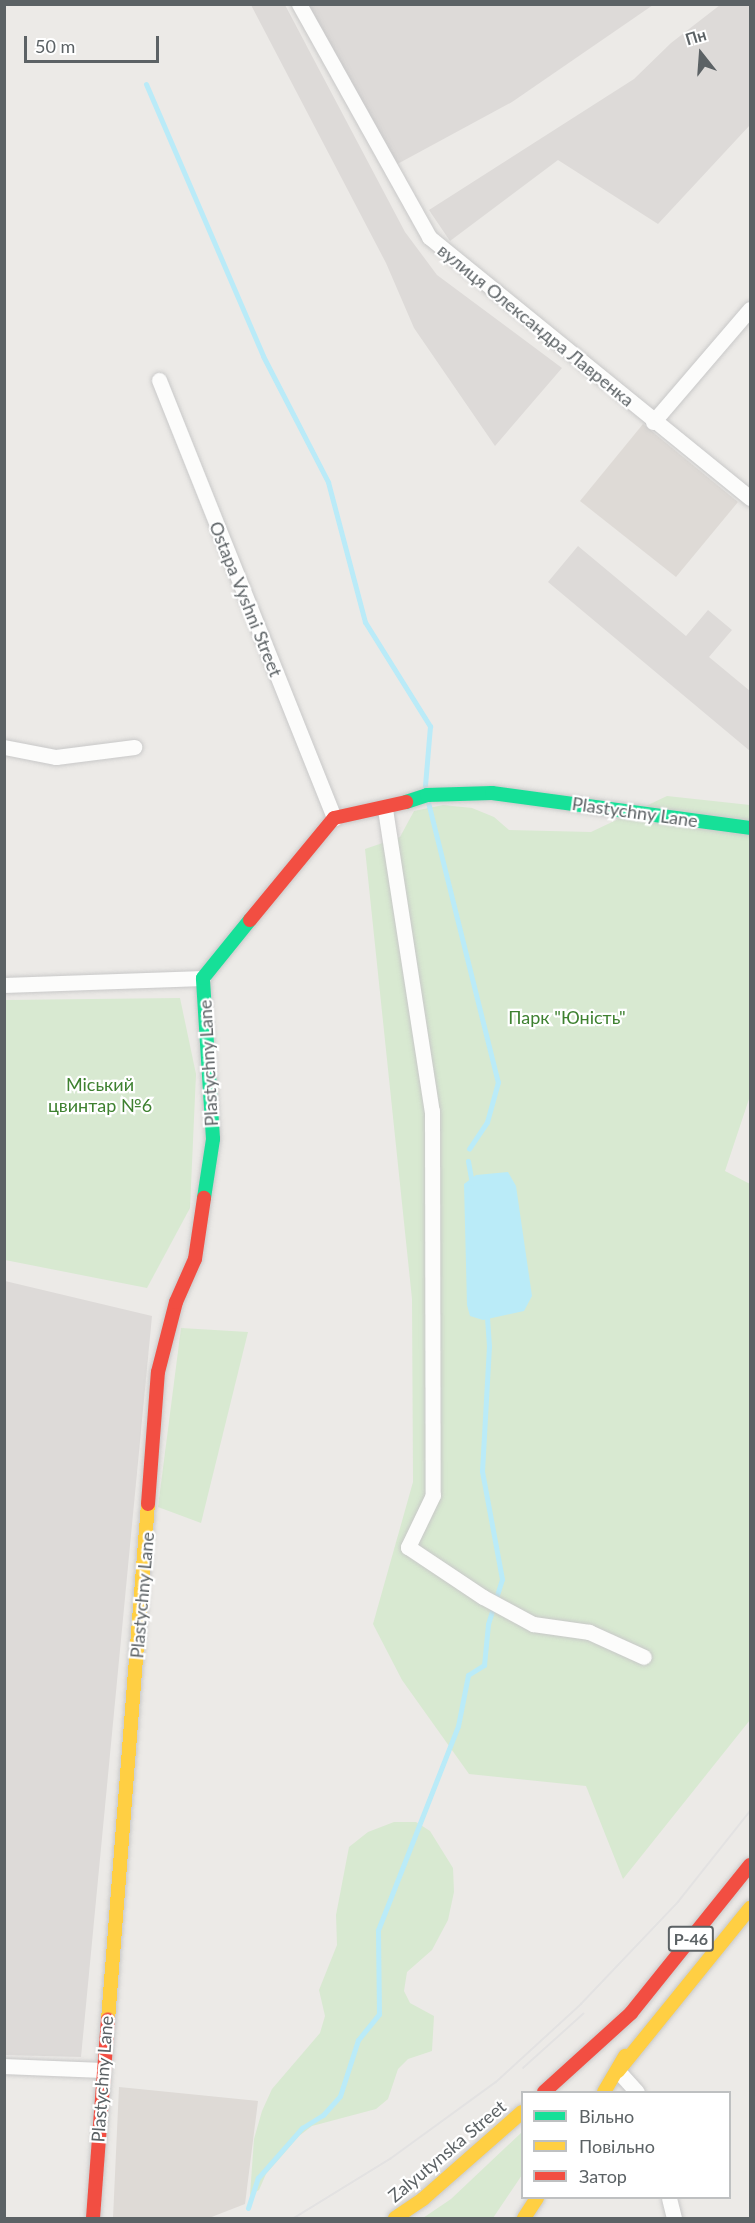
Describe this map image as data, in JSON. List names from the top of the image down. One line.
{"streets":{"street":["вулиця Олександра Лавренка","Ostapa Vyshni Street","Plastychny Lane","Р-46","Zalyutynska Street"]},"crossings":[["Ostapa Vyshni Street","Plastychny Lane"]],"parks":["Парк \"Юність\"","Міський цвинтар №6"],"legend":["Вільно","Повільно","Затор"],"scale_bar":"50 m","north":"top"}
